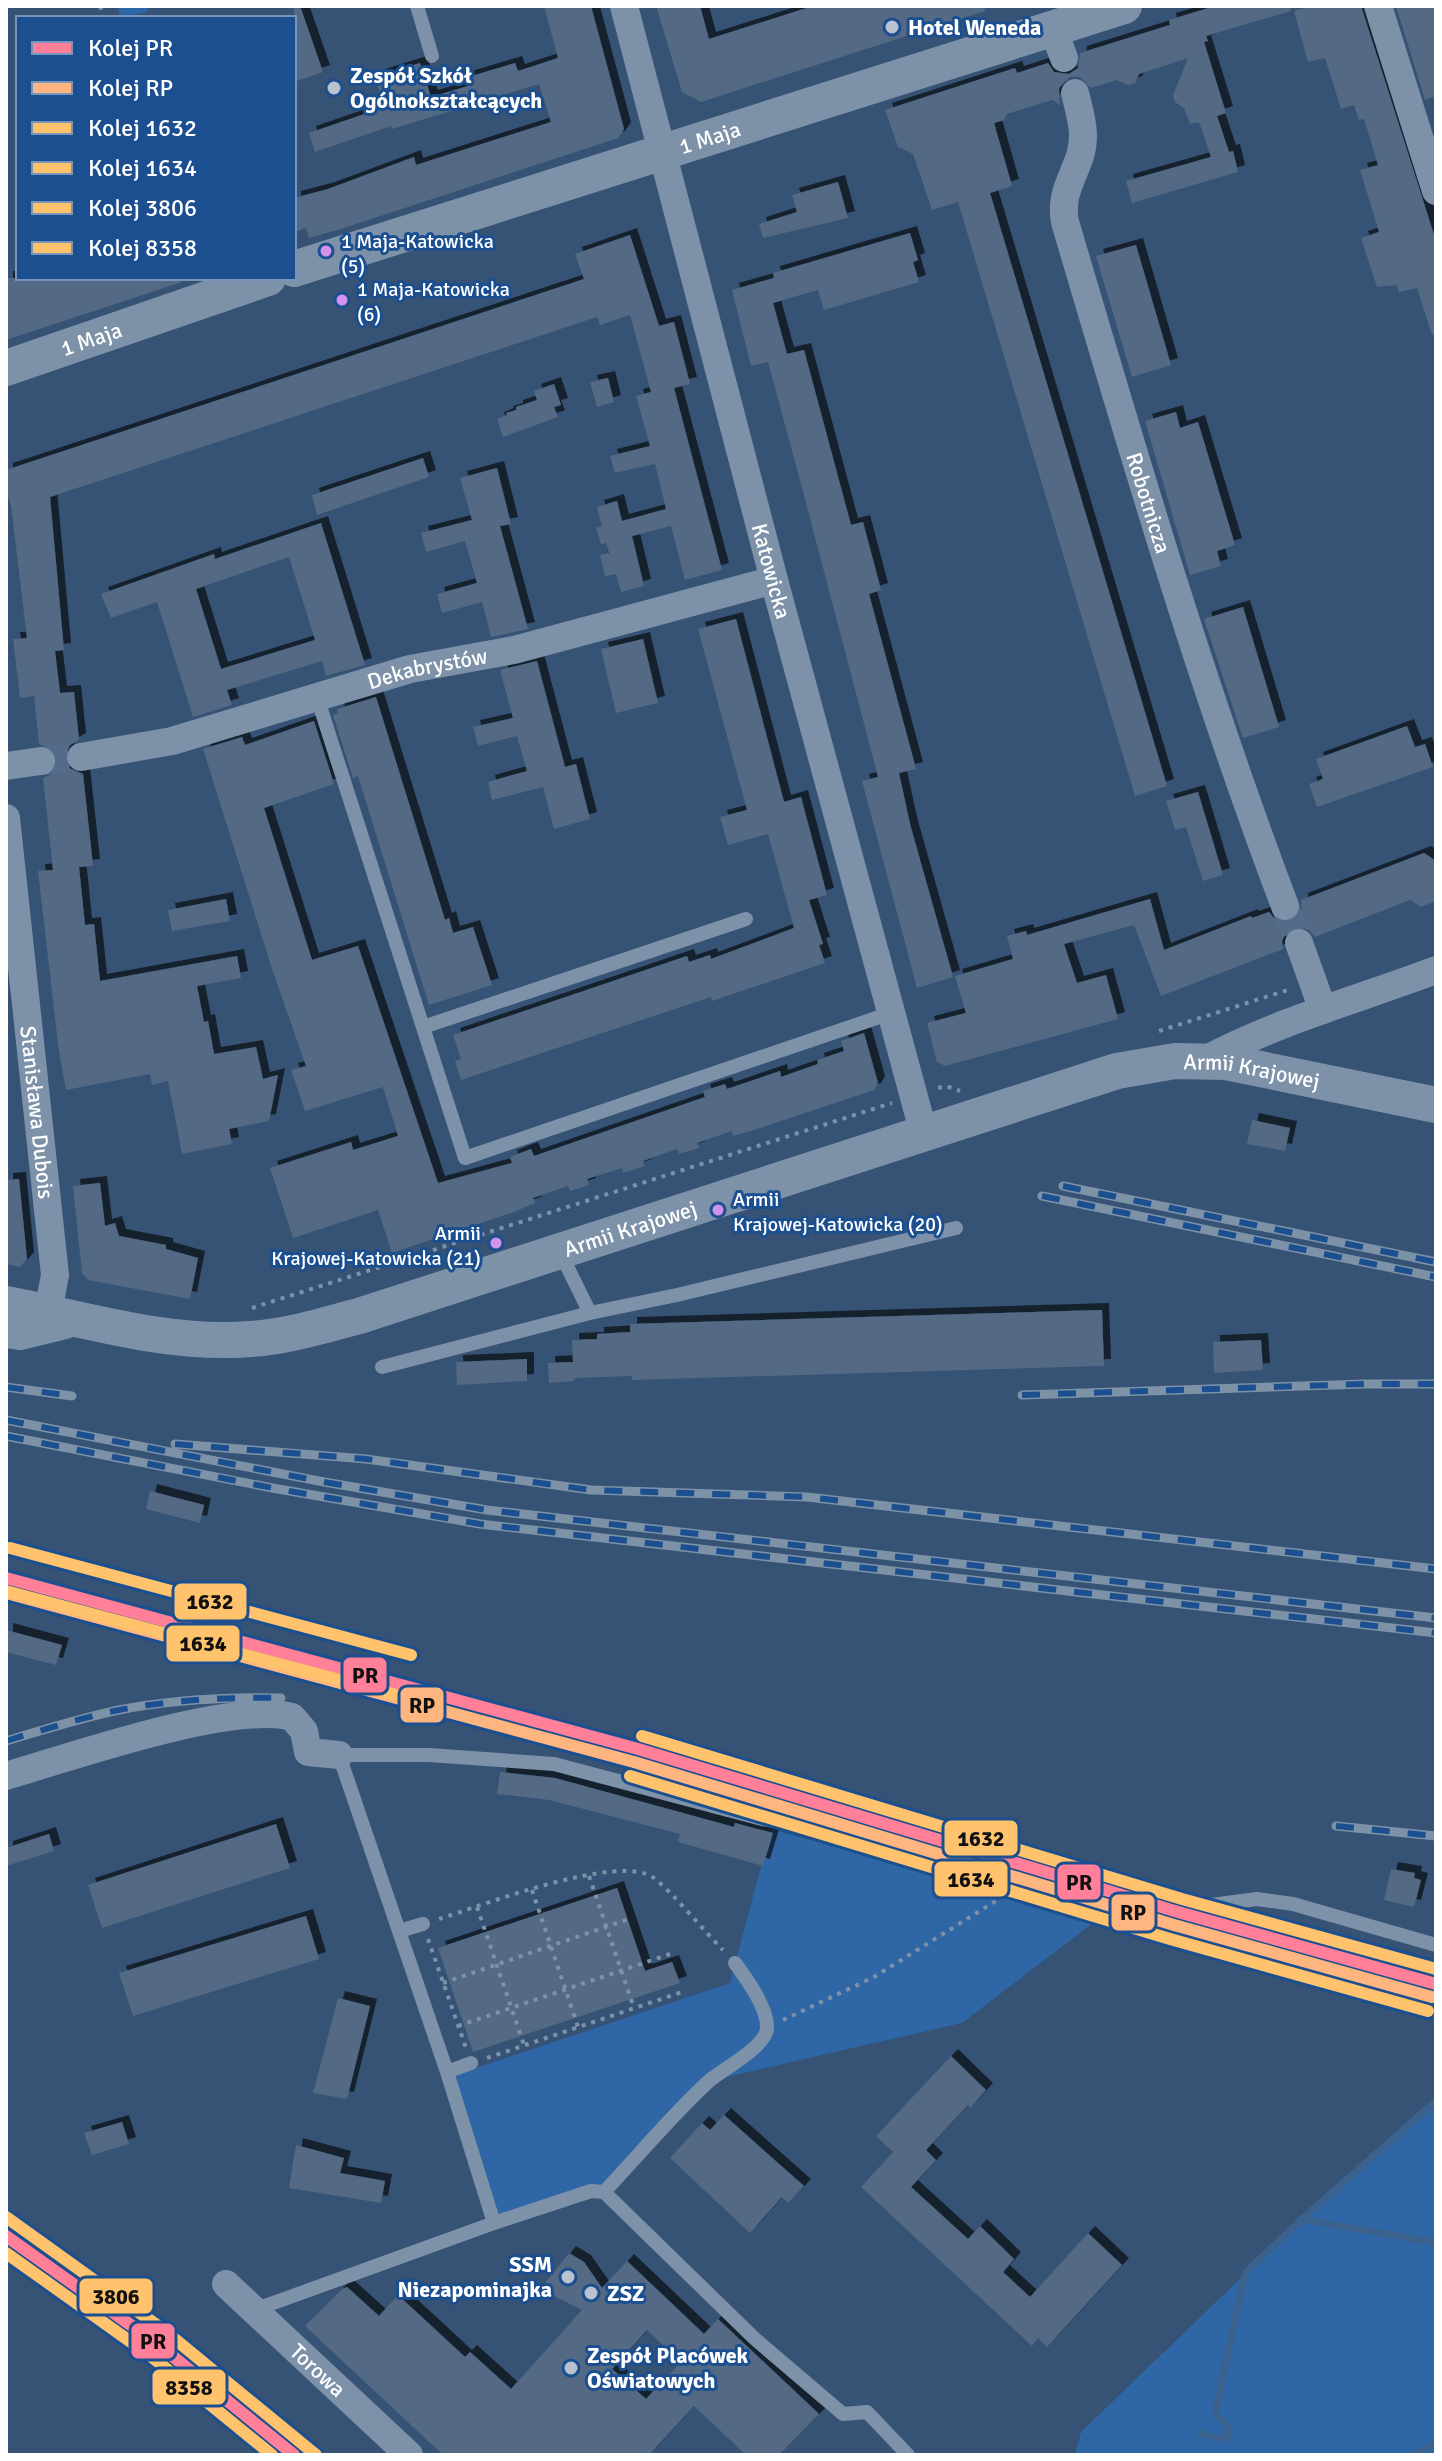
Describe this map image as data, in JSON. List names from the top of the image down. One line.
{"streets":{"street":["1 Maja","Robotnicza","Katowicka","Dekabrystów","Armii Krajowej","Stanisława Dubois","Torowa"]},"crossings":[["1 Maja","Katowicka"],["Katowicka","Dekabrystów"],["Katowicka","Armii Krajowej"],["Armii Krajowej","Stanisława Dubois"]],"places":["Hotel Weneda","Zespół Szkół Ogólnokształcących","1 Maja-Katowicka (5)","1 Maja-Katowicka (6)","Armii Krajowej-Katowicka (20)","Armii Krajowej-Katowicka (21)","SSM Niezapominajka","ZSZ","Zespół Placówek Oświatowych"],"lines":["rail line 1632","rail line PR","rail line 1634","rail line RP","rail line 3806","rail line 8358"],"legend":["Kolej PR","Kolej RP","Kolej 1632","Kolej 1634","Kolej 3806","Kolej 8358"]}
